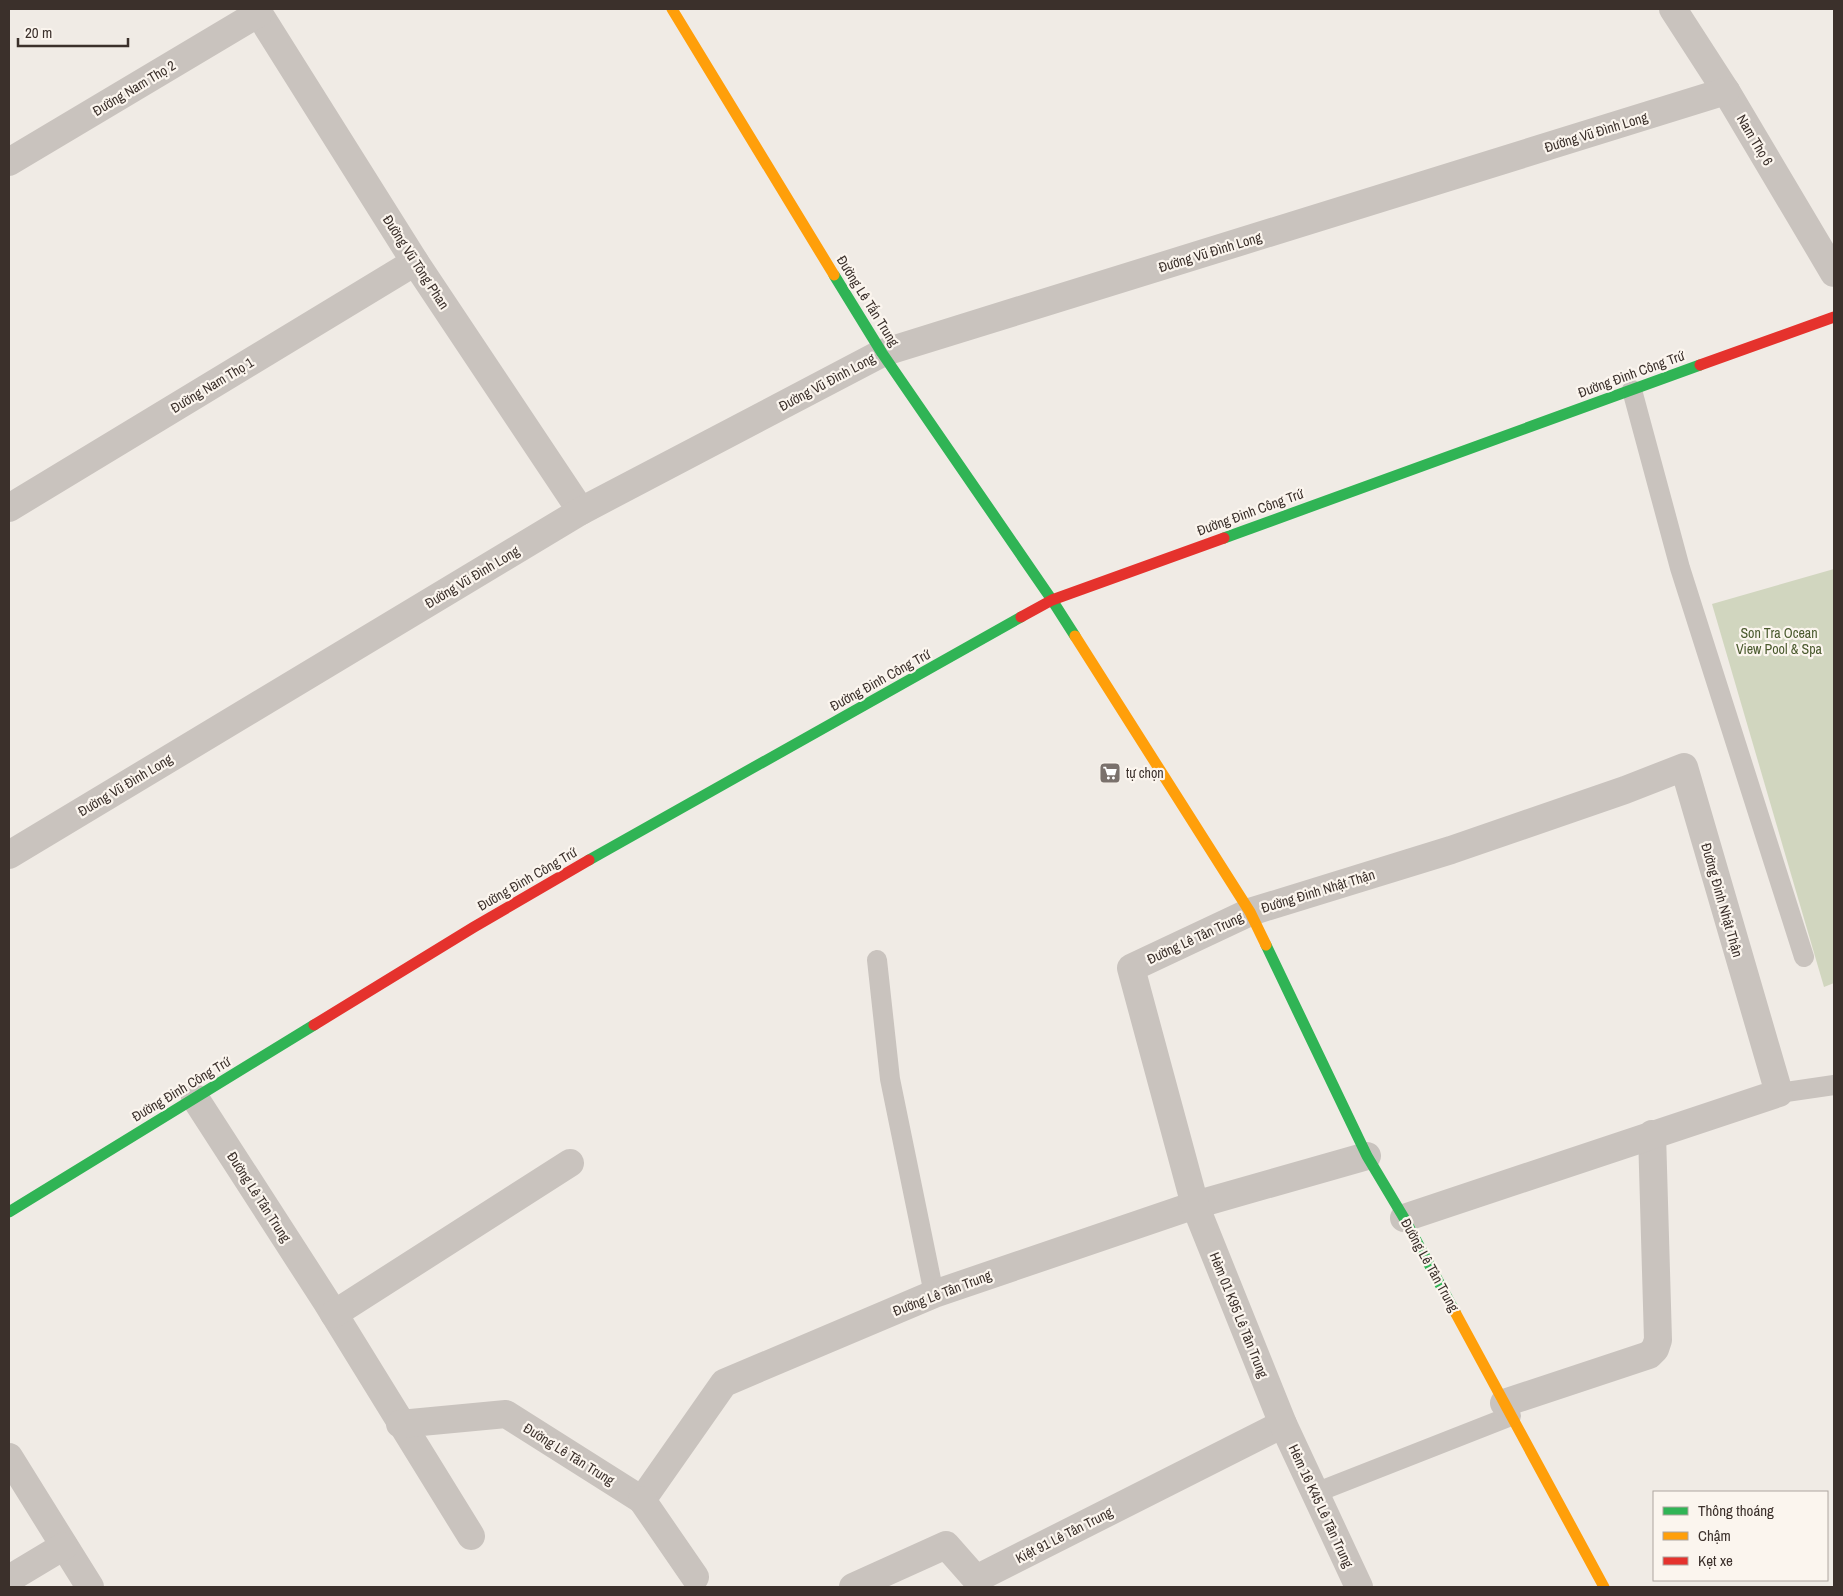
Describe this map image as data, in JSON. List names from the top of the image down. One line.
{"streets":{"street":["Đường Nam Thọ 2","Đường Vũ Đình Long","Nam Thọ 6","Đường Vũ Tông Phan","Đường Lê Tấn Trung","Đường Đinh Công Trứ","Đường Nam Thọ 1","Đường Đinh Nhật Thận","Đường Lê Tân Trung","Hẻm 01 K95 Lê Tân Trung","Hẻm 16 K45 Lê Tân Trung","Kiệt 91 Lê Tân Trung"]},"crossings":[["Đường Nam Thọ 2","Đường Vũ Tông Phan"],["Đường Vũ Đình Long","Nam Thọ 6"],["Đường Vũ Đình Long","Đường Vũ Tông Phan"],["Đường Vũ Đình Long","Đường Lê Tấn Trung"],["Đường Vũ Tông Phan","Đường Nam Thọ 1"],["Đường Lê Tấn Trung","Đường Đinh Công Trứ"],["Đường Lê Tấn Trung","Đường Lê Tân Trung"],["Đường Đinh Công Trứ","Đường Lê Tân Trung"],["Đường Đinh Nhật Thận","Đường Lê Tân Trung"],["Đường Lê Tân Trung","Hẻm 01 K95 Lê Tân Trung"],["Hẻm 01 K95 Lê Tân Trung","Hẻm 16 K45 Lê Tân Trung"],["Hẻm 01 K95 Lê Tân Trung","Kiệt 91 Lê Tân Trung"],["Hẻm 16 K45 Lê Tân Trung","Kiệt 91 Lê Tân Trung"]],"parks":["Son Tra Ocean View Pool & Spa"],"places":{"supermarket":["tự chọn"]},"legend":["Thông thoáng","Chậm","Kẹt xe"],"scale_bar":"20 m"}
